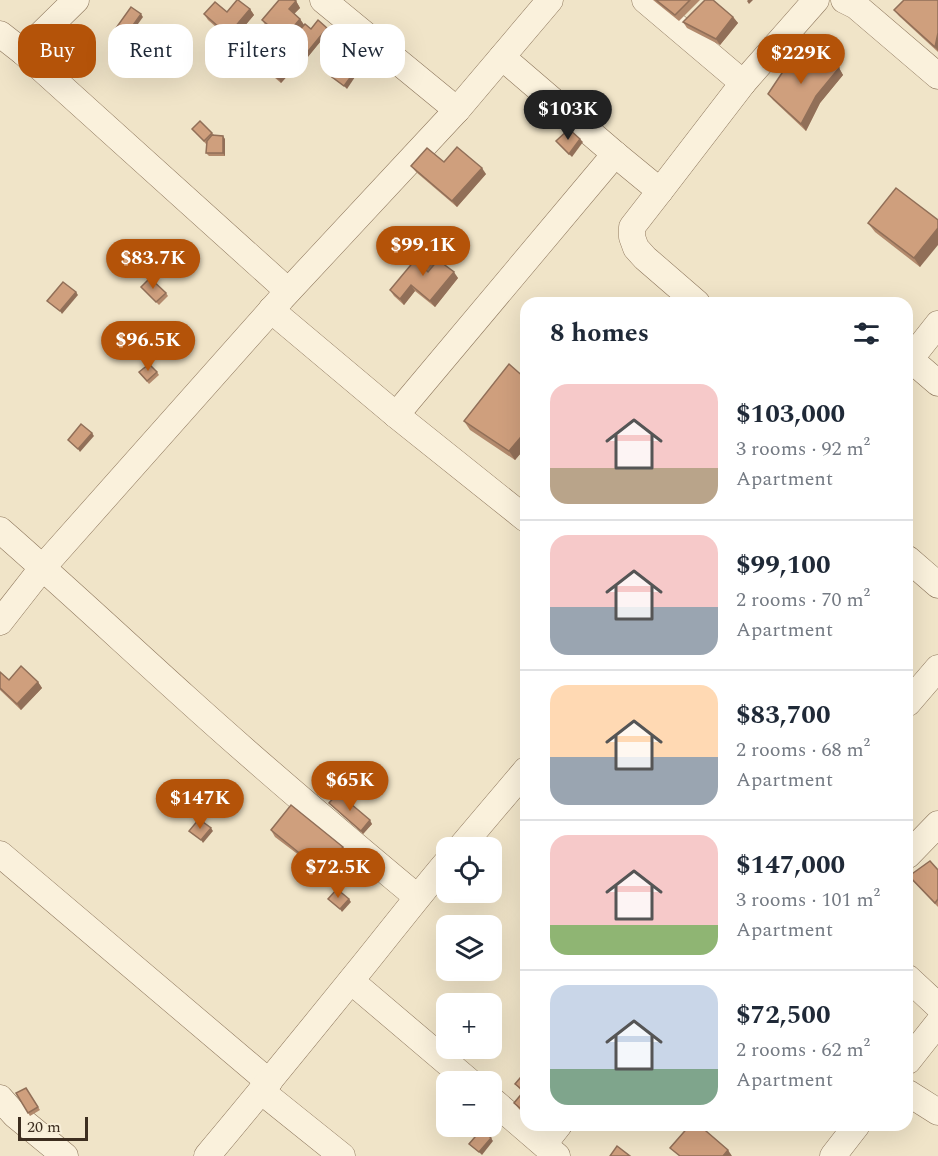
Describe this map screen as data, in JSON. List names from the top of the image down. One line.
{"scale_bar":"20 m","page":{"chip":["Buy","Rent","Filters","New"],"price":["$229K","$103K","$99.1K","$83.7K","$96.5K","$65K","$147K","$72.5K"],"heading":"8 homes","list":[{"name":"$103,000","note":"3 rooms · 92 m² · Apartment"},{"name":"$99,100","note":"2 rooms · 70 m² · Apartment"},{"name":"$83,700","note":"2 rooms · 68 m² · Apartment"},{"name":"$147,000","note":"3 rooms · 101 m² · Apartment"},{"name":"$72,500","note":"2 rooms · 62 m² · Apartment"}],"map_buttons":["+","−"],"scale":"20 m"}}
